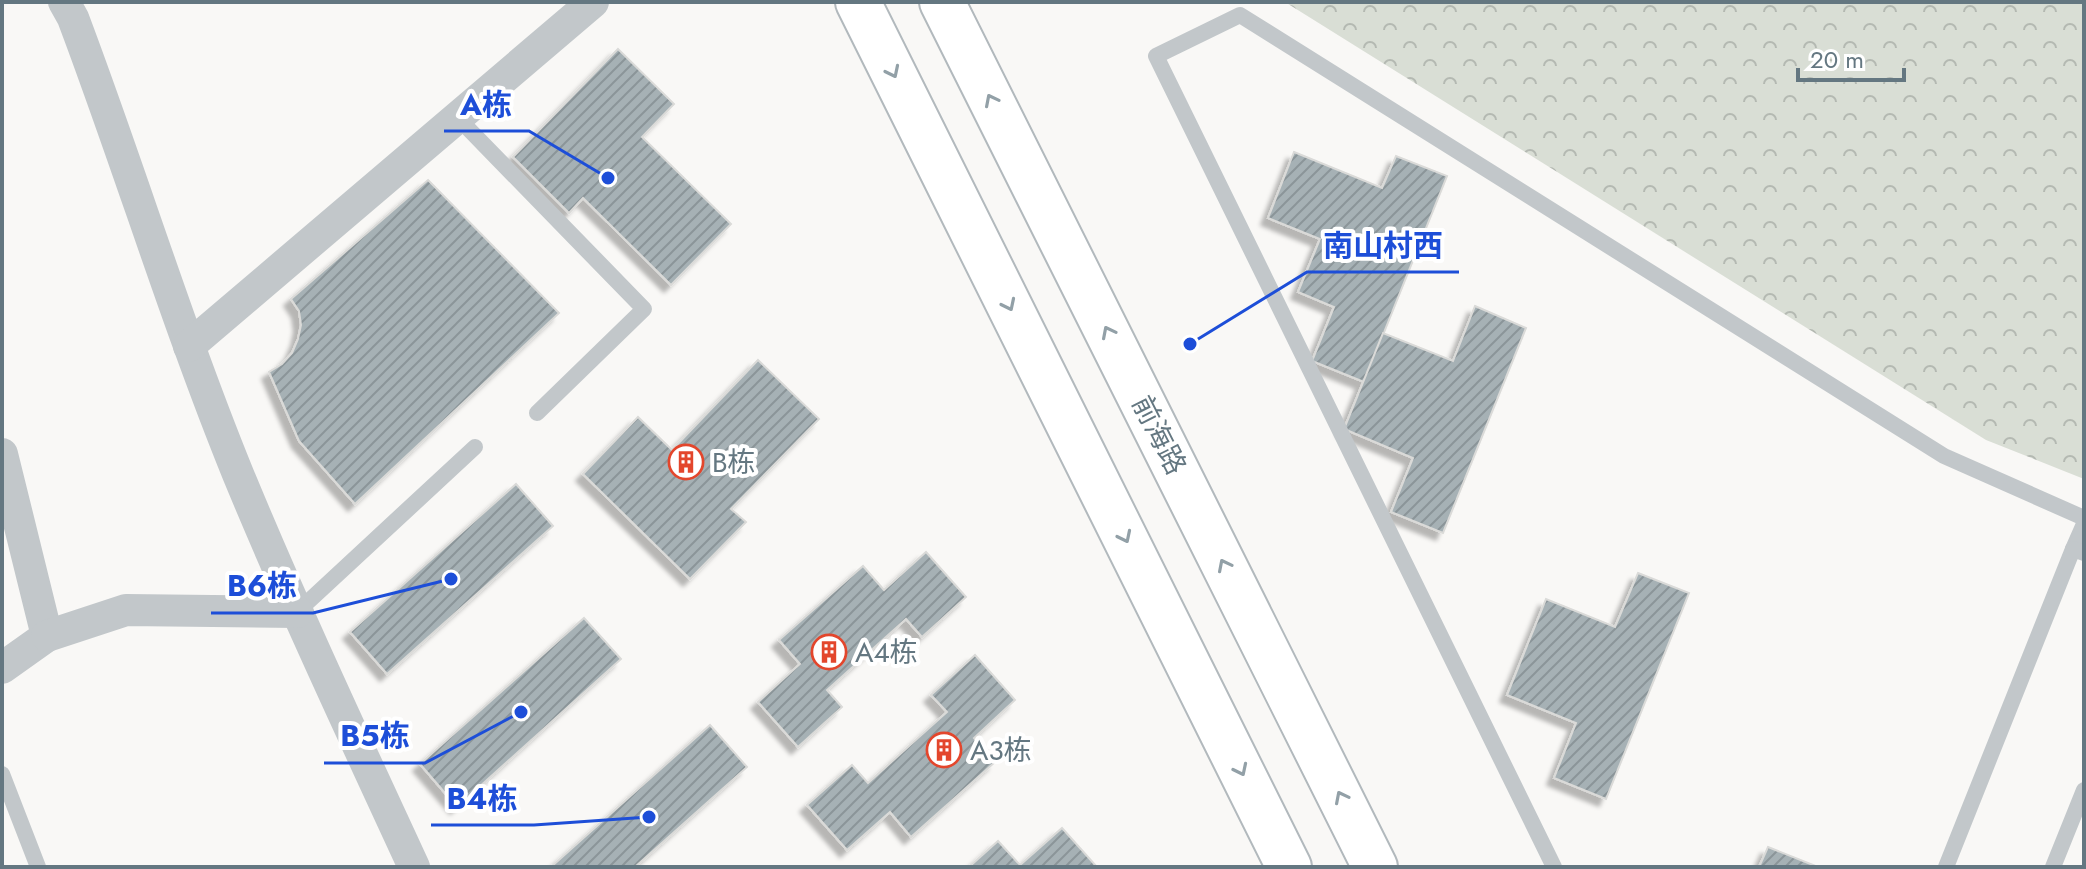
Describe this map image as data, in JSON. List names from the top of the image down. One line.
{"streets":{"main road":["前海路"]},"places":{"other":["A栋","南山村西","B6栋","B5栋","B4栋"],"building":["B栋","A4栋","A3栋"]},"scale_bar":"20 m"}
